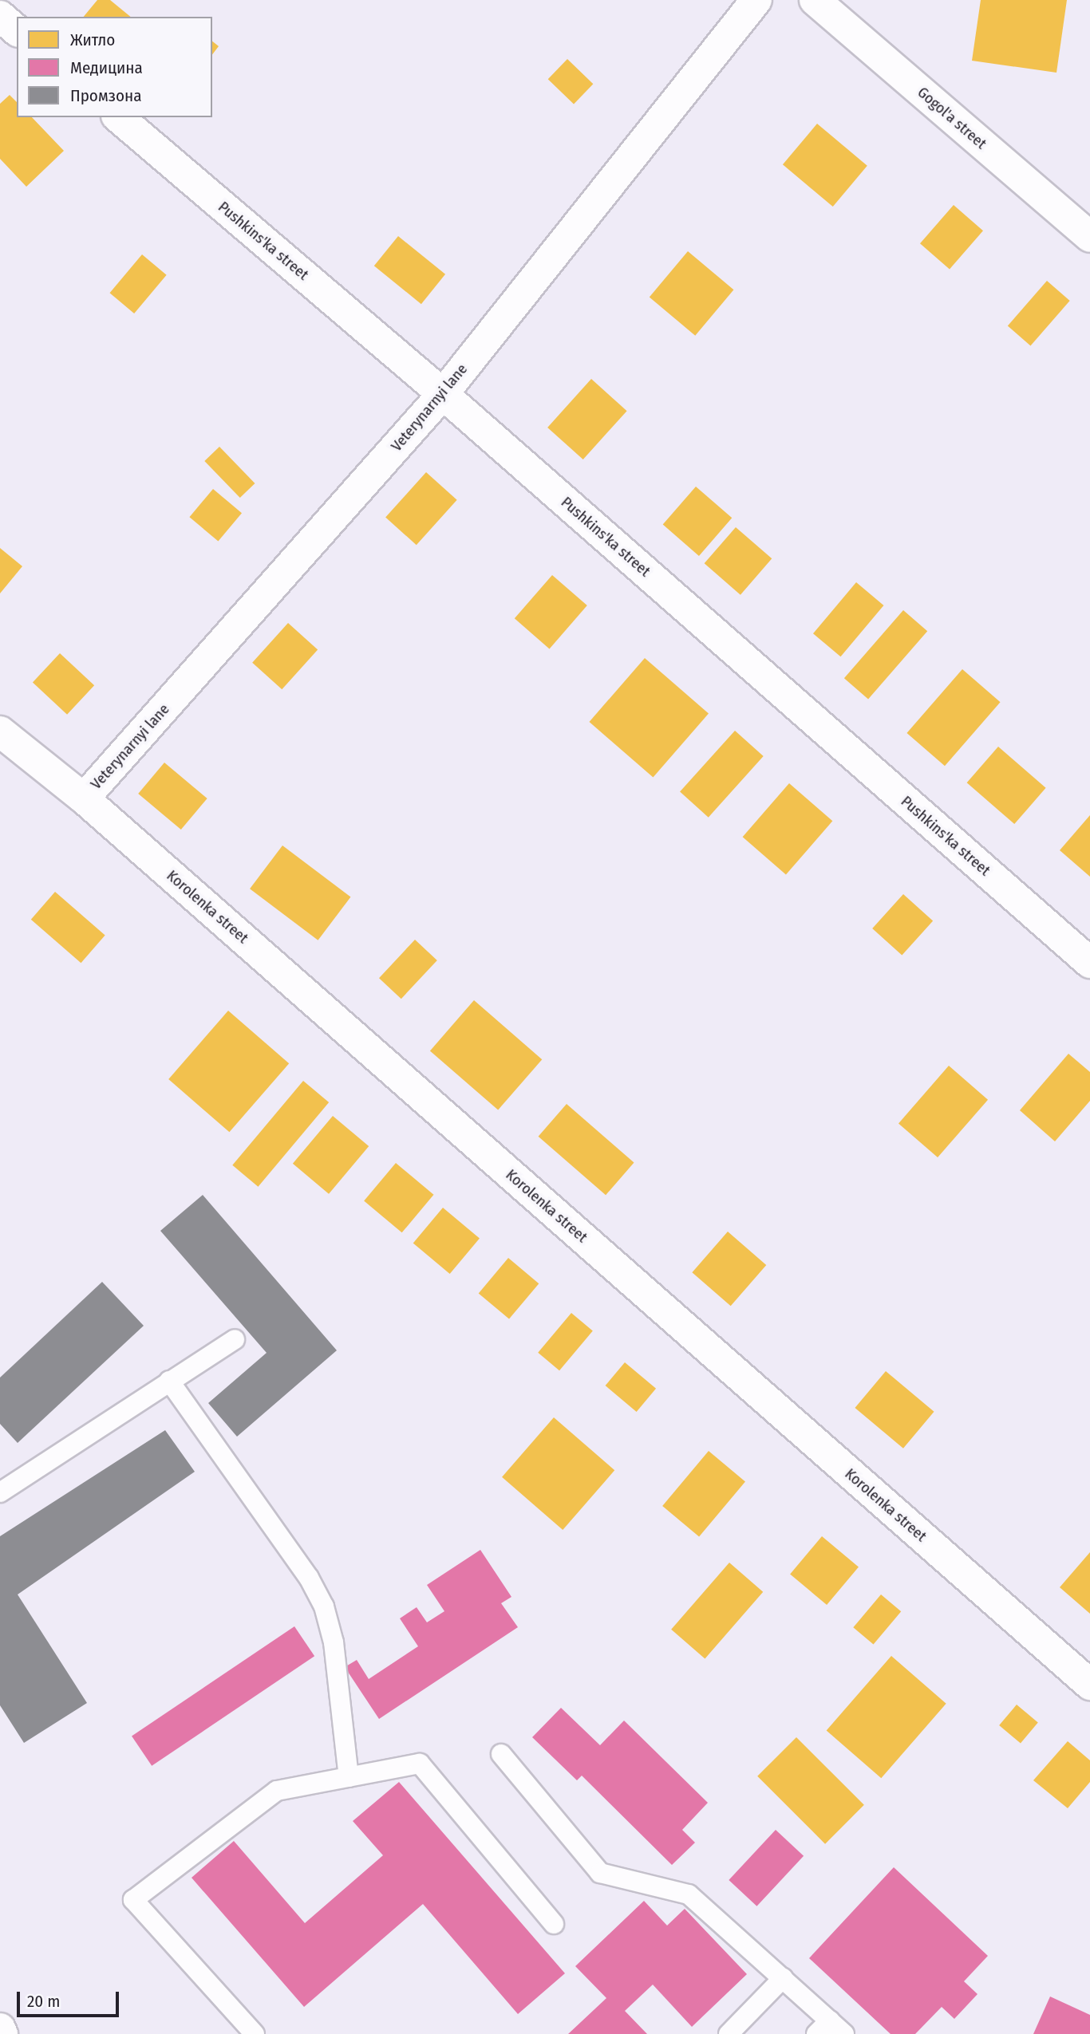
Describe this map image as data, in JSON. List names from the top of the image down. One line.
{"streets":{"street":["Gogol'a street","Pushkins'ka street","Veterynarnyi lane","Korolenka street"]},"crossings":[["Pushkins'ka street","Veterynarnyi lane"],["Veterynarnyi lane","Korolenka street"]],"legend":["Житло","Медицина","Промзона"],"scale_bar":"20 m"}
